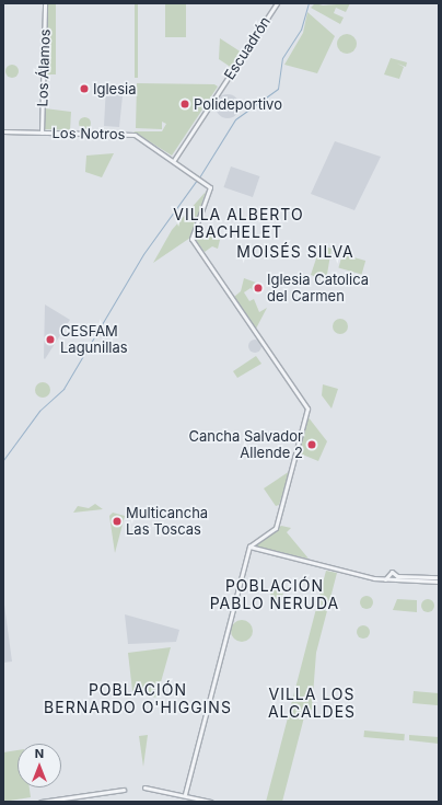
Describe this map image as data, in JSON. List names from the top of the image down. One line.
{"streets":{"street":["Escuadrón","Los Álamos","Los Notros"]},"crossings":[["Escuadrón","Los Notros"],["Los Álamos","Los Notros"]],"districts":["VILLA ALBERTO BACHELET","MOISÉS SILVA","POBLACIÓN PABLO NERUDA","POBLACIÓN BERNARDO O'HIGGINS","VILLA LOS ALCALDES"],"places":["Iglesia","Polideportivo","Iglesia Catolica del Carmen","CESFAM Lagunillas","Cancha Salvador Allende 2","Multicancha Las Toscas"],"north":"top"}
